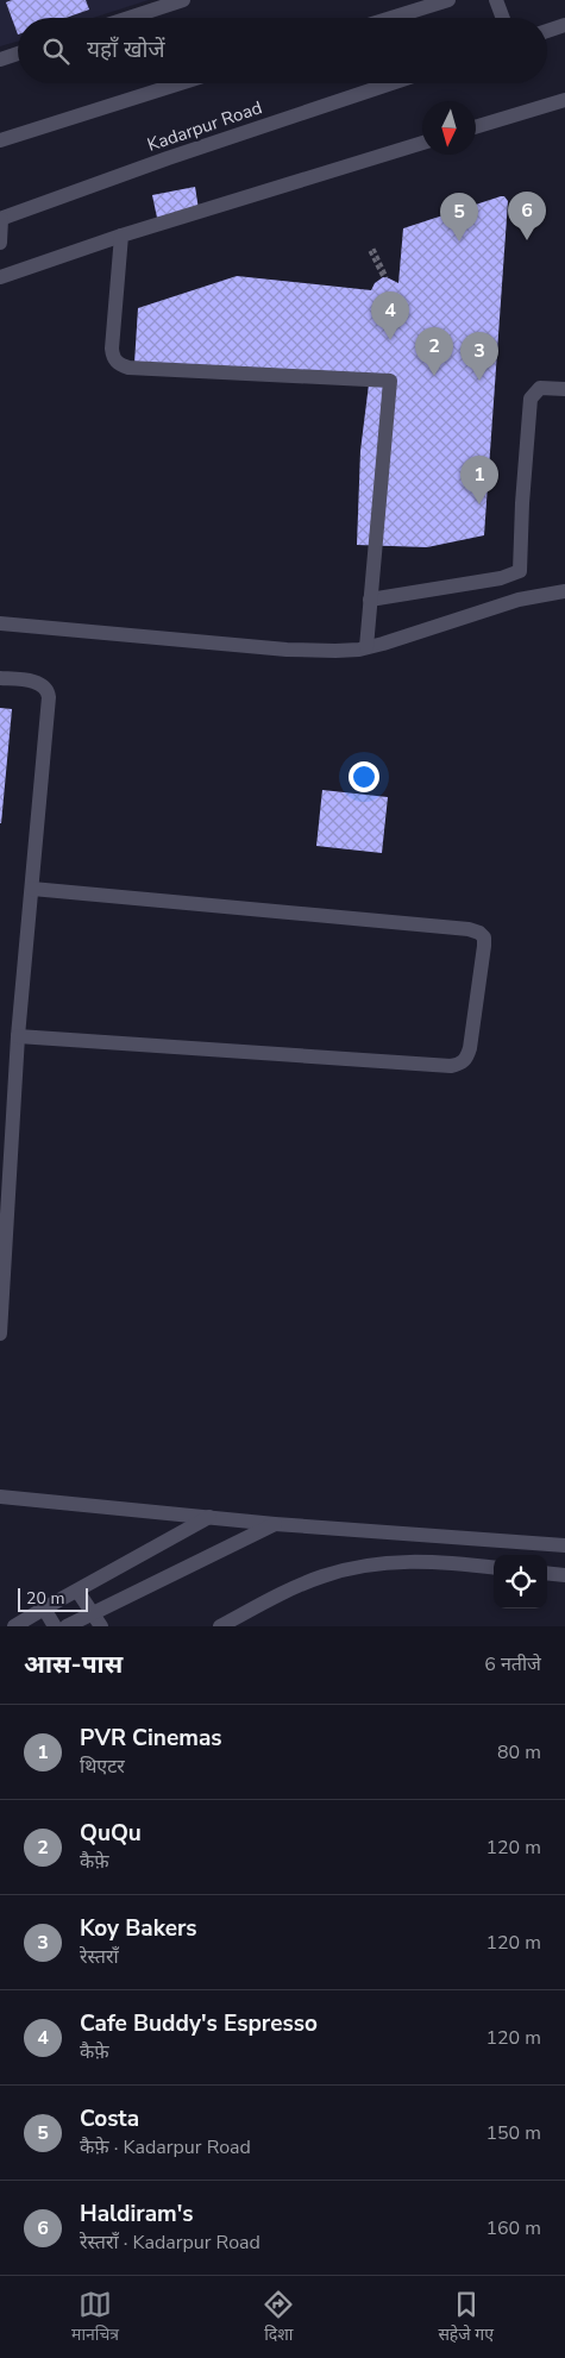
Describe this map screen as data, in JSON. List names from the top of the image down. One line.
{"streets":{"street":["Kadarpur Road"]},"scale_bar":"20 m","north":"bottom","page":{"search":"यहाँ खोजें","pins":["6","5","4","2","3","1"],"scale":"20 m","heading":["आस-पास","6 नतीजे"],"list":[{"mark":"1","name":"PVR Cinemas","note":"थिएटर","value":"80 m"},{"mark":"2","name":"QuQu","note":"कैफ़े","value":"120 m"},{"mark":"3","name":"Koy Bakers","note":"रेस्तराँ","value":"120 m"},{"mark":"4","name":"Cafe Buddy's Espresso","note":"कैफ़े","value":"120 m"},{"mark":"5","name":"Costa","note":"कैफ़े · Kadarpur Road","value":"150 m"},{"mark":"6","name":"Haldiram's","note":"रेस्तराँ · Kadarpur Road","value":"160 m"}],"nav":["मानचित्र","दिशा","सहेजे गए"]}}
